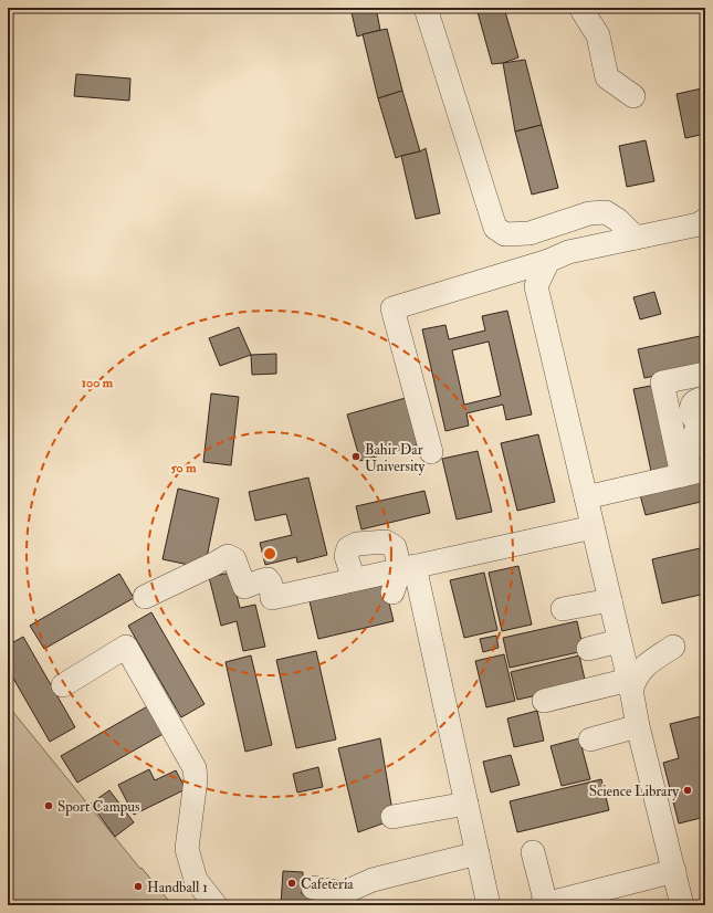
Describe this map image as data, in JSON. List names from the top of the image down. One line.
{"places":["Bahir Dar University","Science Library","Sport Campus","Cafeteria","Handball 1"],"rings":["100 m","50 m"]}
